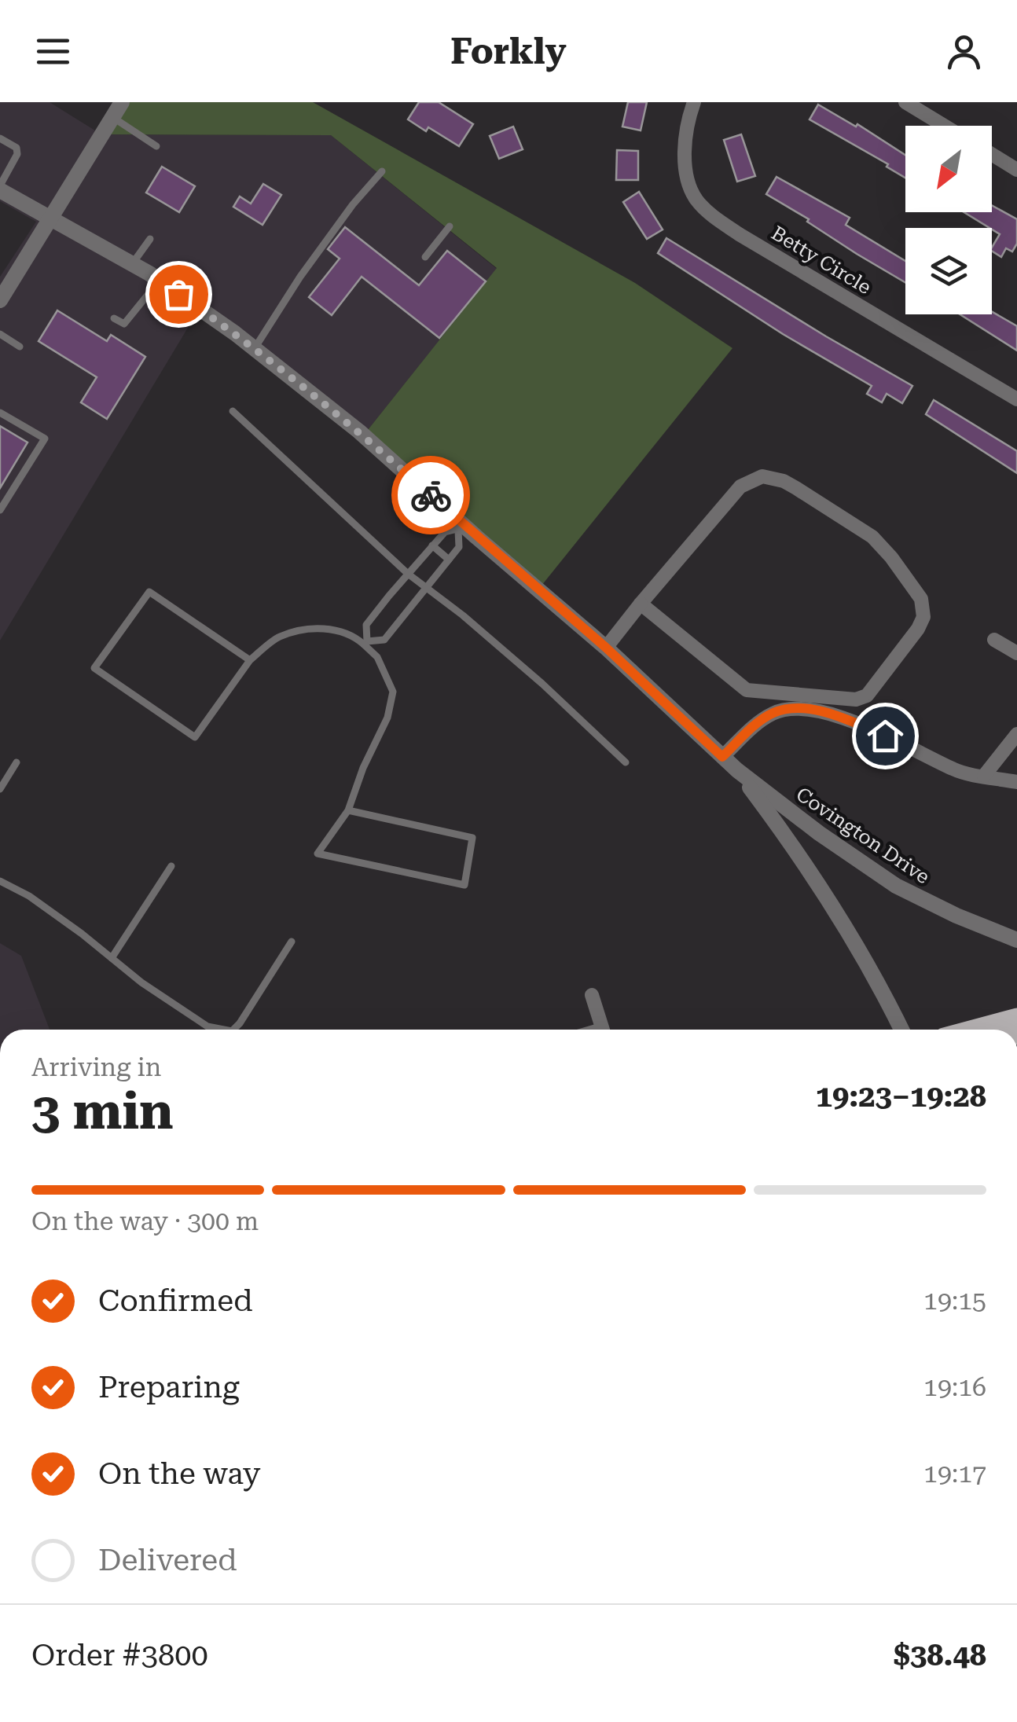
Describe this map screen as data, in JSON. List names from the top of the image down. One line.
{"streets":{"street":["Betty Circle","Covington Drive"]},"north":"bottom left","page":{"header":"Forkly","heading":["3 min","Arriving in","19:23–19:28"],"panel":["Order #3800","$38.48"],"bar":"On the way · 300 m","list":[["Confirmed","19:15"],["Preparing","19:16"],["On the way","19:17"],"Delivered"]}}
